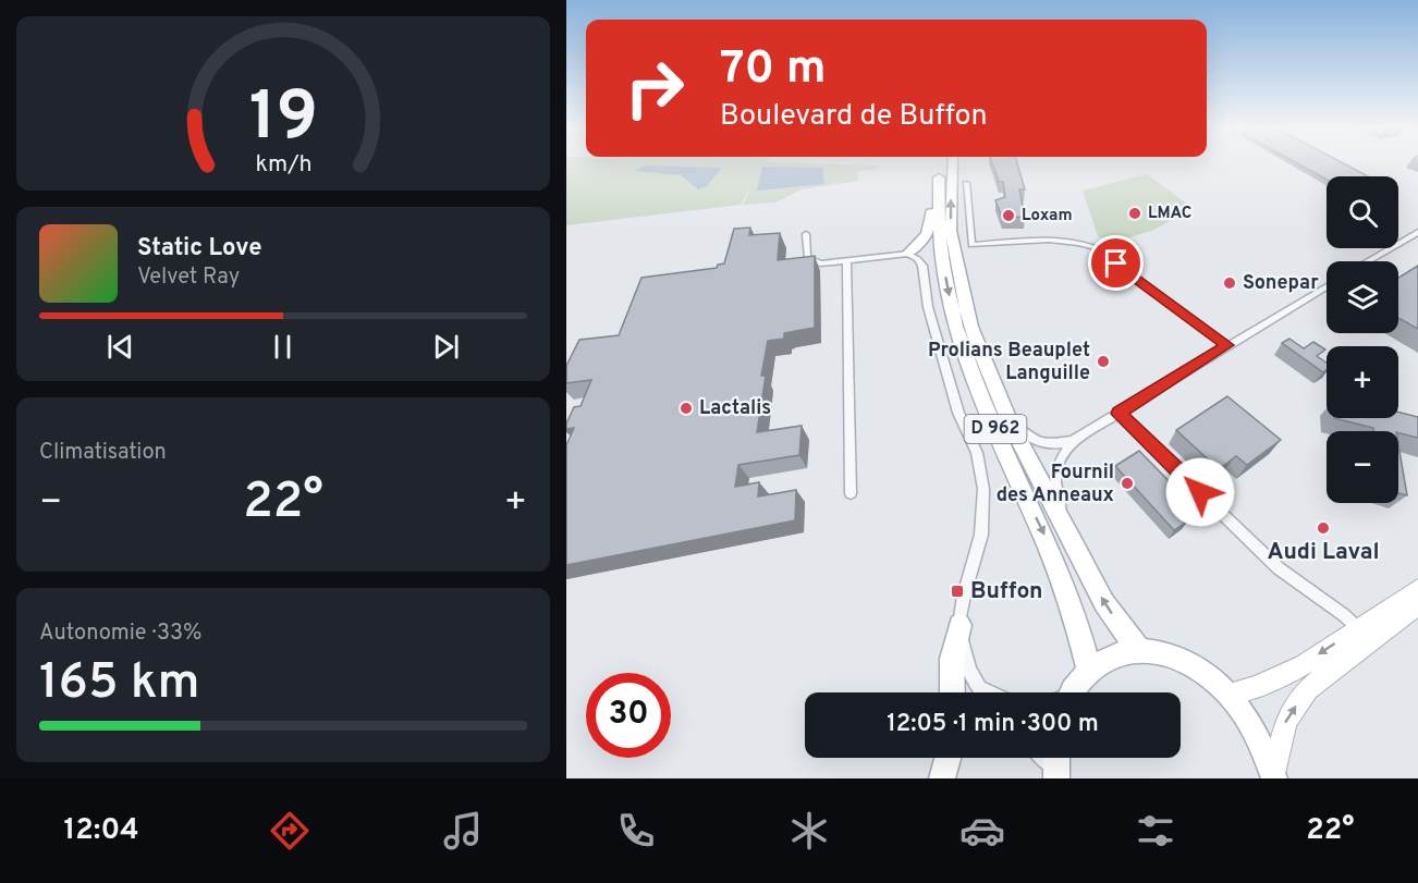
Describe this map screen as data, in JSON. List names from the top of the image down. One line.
{"streets":{"main road":["D 962"]},"places":{"other":["LMAC","Loxam","Sonepar","Prolians Beauplet Languille","Lactalis","Fournil des Anneaux","Audi Laval"],"transit":["Buffon"]},"page":{"turn":["70 m","Boulevard de Buffon"],"map_buttons":["+","−"],"song":["Static Love","Velvet Ray"],"tile":["Climatisation",["Autonomie · 33%","165 km"]],"heat":["−","22°","+"],"limit":"30","trip":"12:05 · 1 min · 300 m","tabs":["12:04","22°"],"gauge":["19","km/h"]}}
